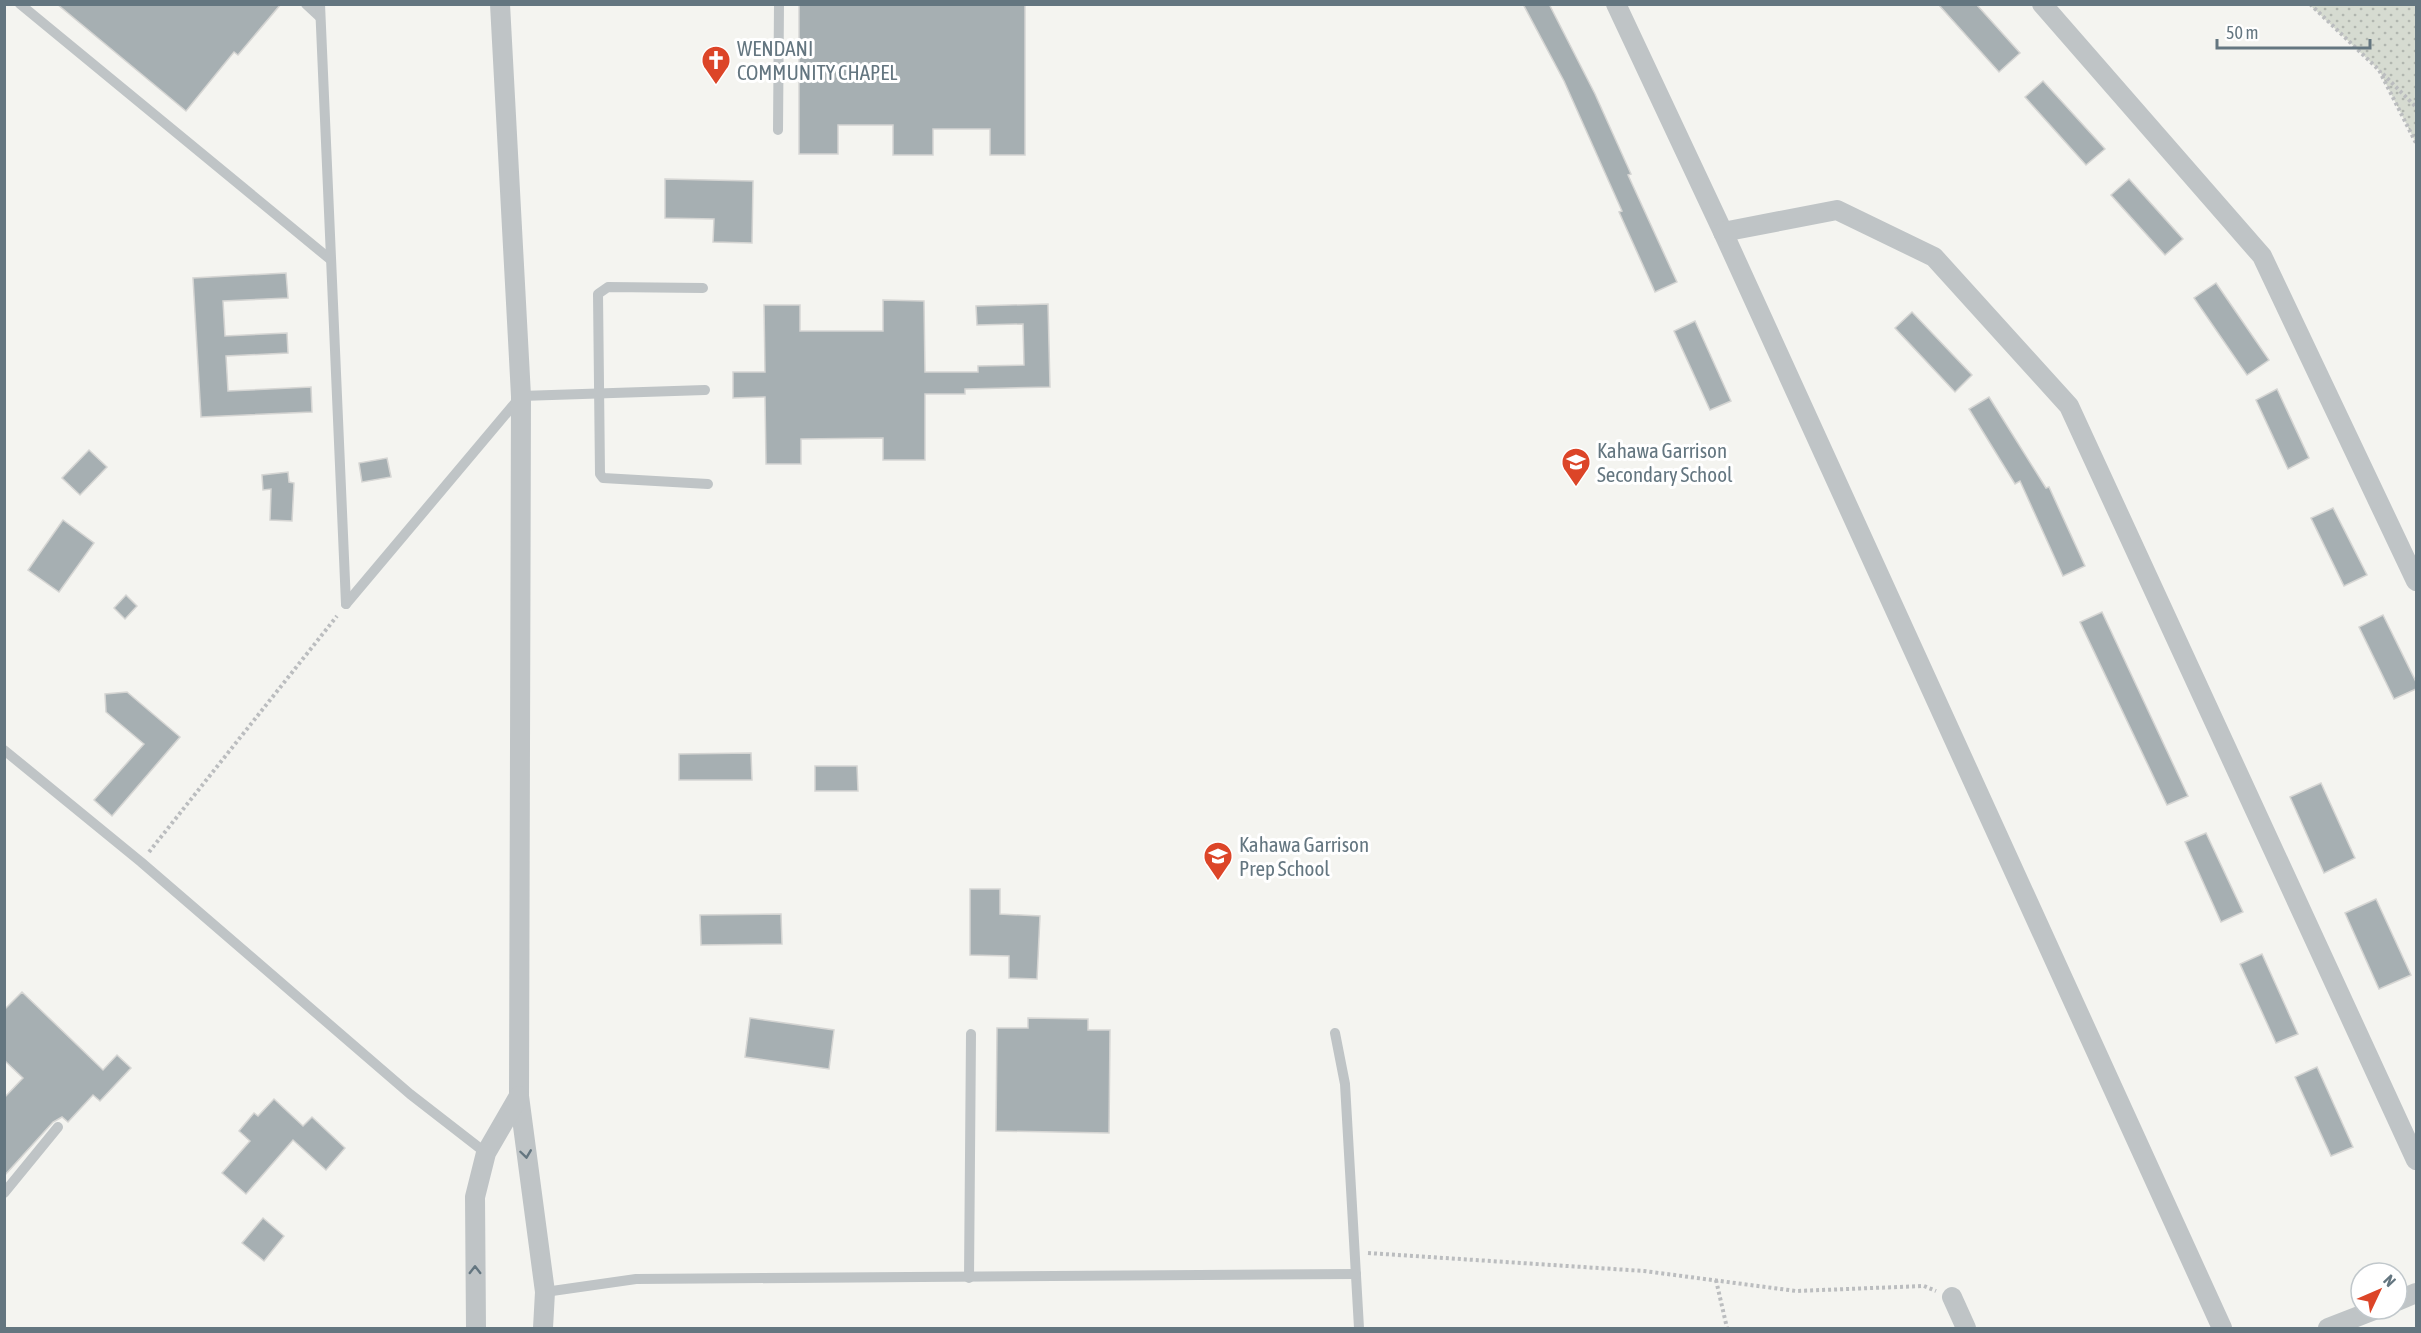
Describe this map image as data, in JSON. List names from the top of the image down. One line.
{"places":{"church":["WENDANI COMMUNITY CHAPEL"],"school or university":["Kahawa Garrison Secondary School","Kahawa Garrison Prep School"]},"scale_bar":"50 m","north":"top right"}
